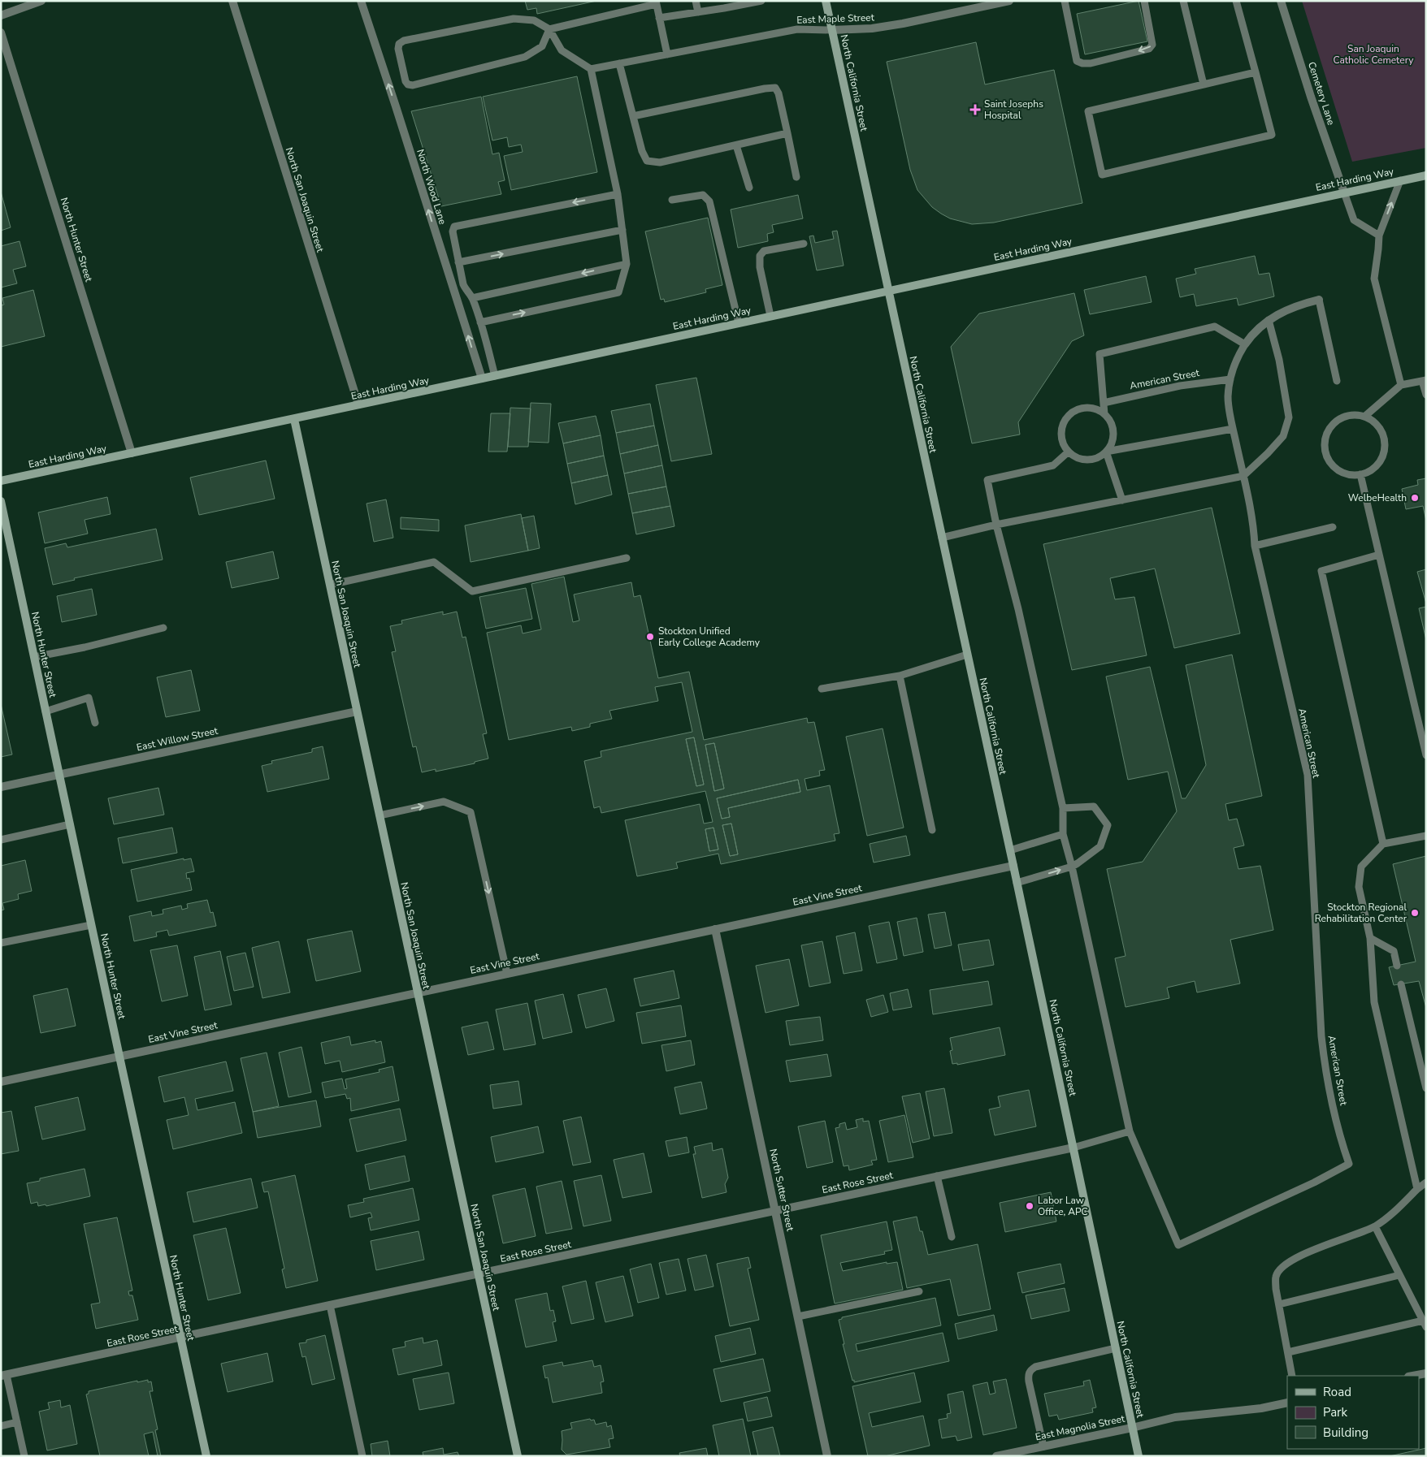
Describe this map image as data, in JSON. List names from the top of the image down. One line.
{"streets":{"street":["East Maple Street","North California Street","Cemetery Lane","East Harding Way","North Wood Lane","North San Joaquin Street","North Hunter Street","East Willow Street","East Vine Street","East Rose Street","North Sutter Street","East Magnolia Street"],"lane":["American Street"]},"crossings":[["East Maple Street","North California Street"],["North California Street","East Harding Way"],["North California Street","East Vine Street"],["North California Street","East Rose Street"],["North California Street","East Magnolia Street"],["Cemetery Lane","East Harding Way"],["East Harding Way","North Wood Lane"],["East Harding Way","North San Joaquin Street"],["East Harding Way","North Hunter Street"],["North San Joaquin Street","East Willow Street"],["North San Joaquin Street","East Vine Street"],["North San Joaquin Street","East Rose Street"],["North Hunter Street","East Willow Street"],["North Hunter Street","East Vine Street"],["North Hunter Street","East Rose Street"],["East Vine Street","North Sutter Street"],["East Rose Street","North Sutter Street"]],"one_way":["North Wood Lane"],"parks":["San Joaquin Catholic Cemetery"],"places":{"health":["Saint Josephs Hospital"],"other":["WelbeHealth","Stockton Unified Early College Academy","Stockton Regional Rehabilitation Center","Labor Law Office, APC"]},"legend":["Road","Park","Building"]}
